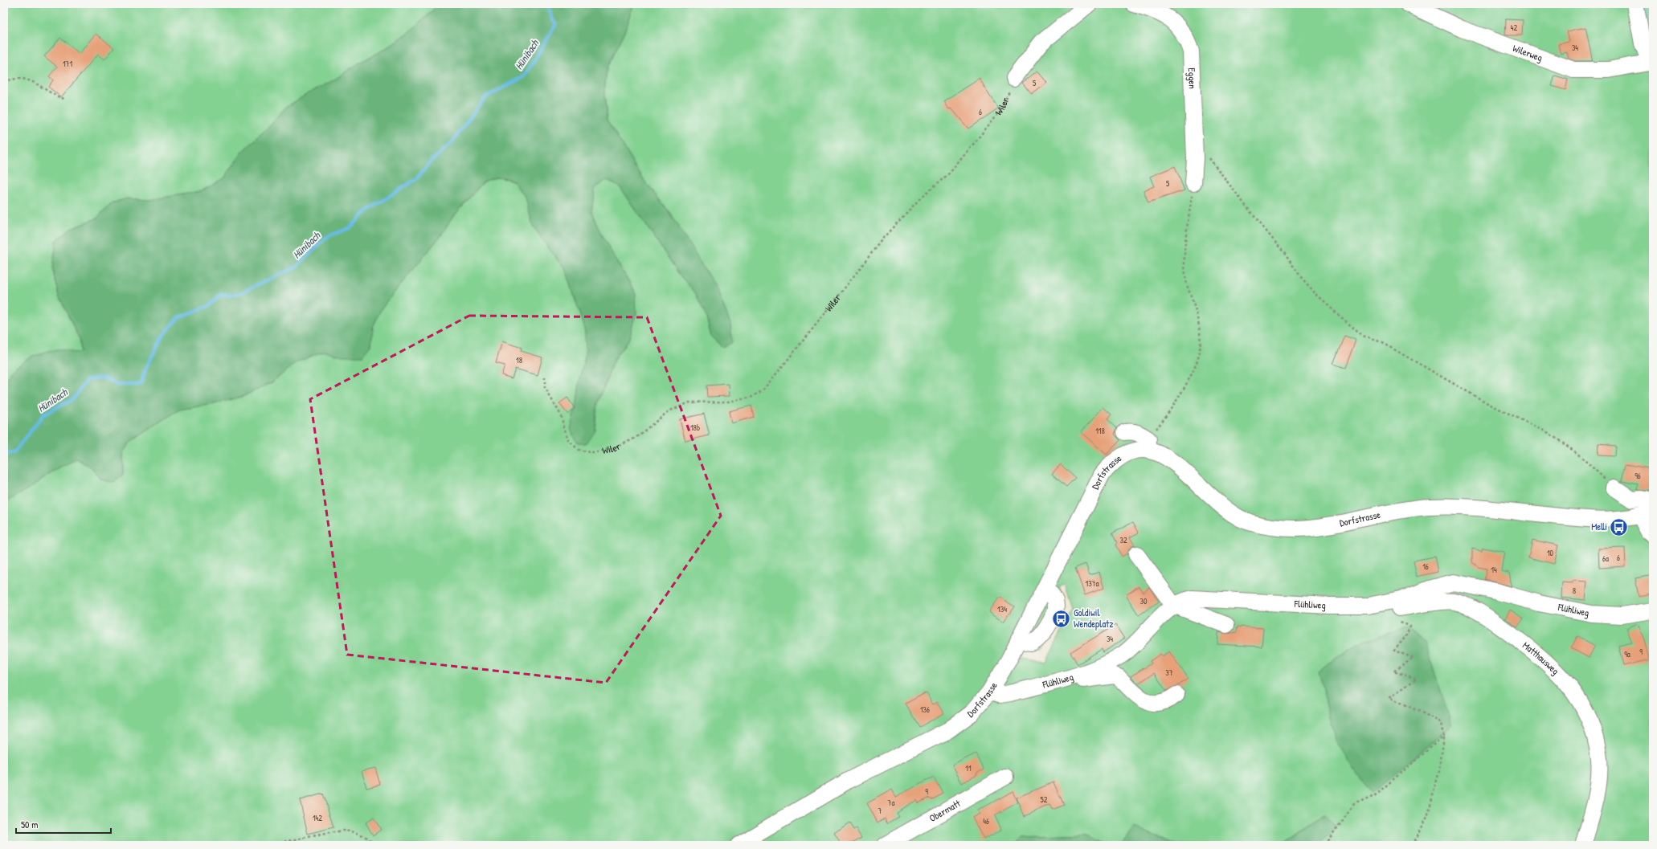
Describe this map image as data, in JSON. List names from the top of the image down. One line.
{"streets":{"street":["Wilerweg","Eggen","Dorfstrasse","Flühliweg","Matthausweg","Obermatt"],"path":["Wiler"]},"crossings":[["Dorfstrasse","Flühliweg"],["Flühliweg","Matthausweg"]],"water":["Hünibach"],"places":{"bus stop":["Melli","Goldiwil Wendeplatz"]},"house_numbers":["42","34","171","5","6","5","18","18b","118","96","32","10","6","6a","16","14","137a","8","30","134","34","9","9a","37","136","11","9","52","7a","7","142","46"],"scale_bar":"50 m"}
